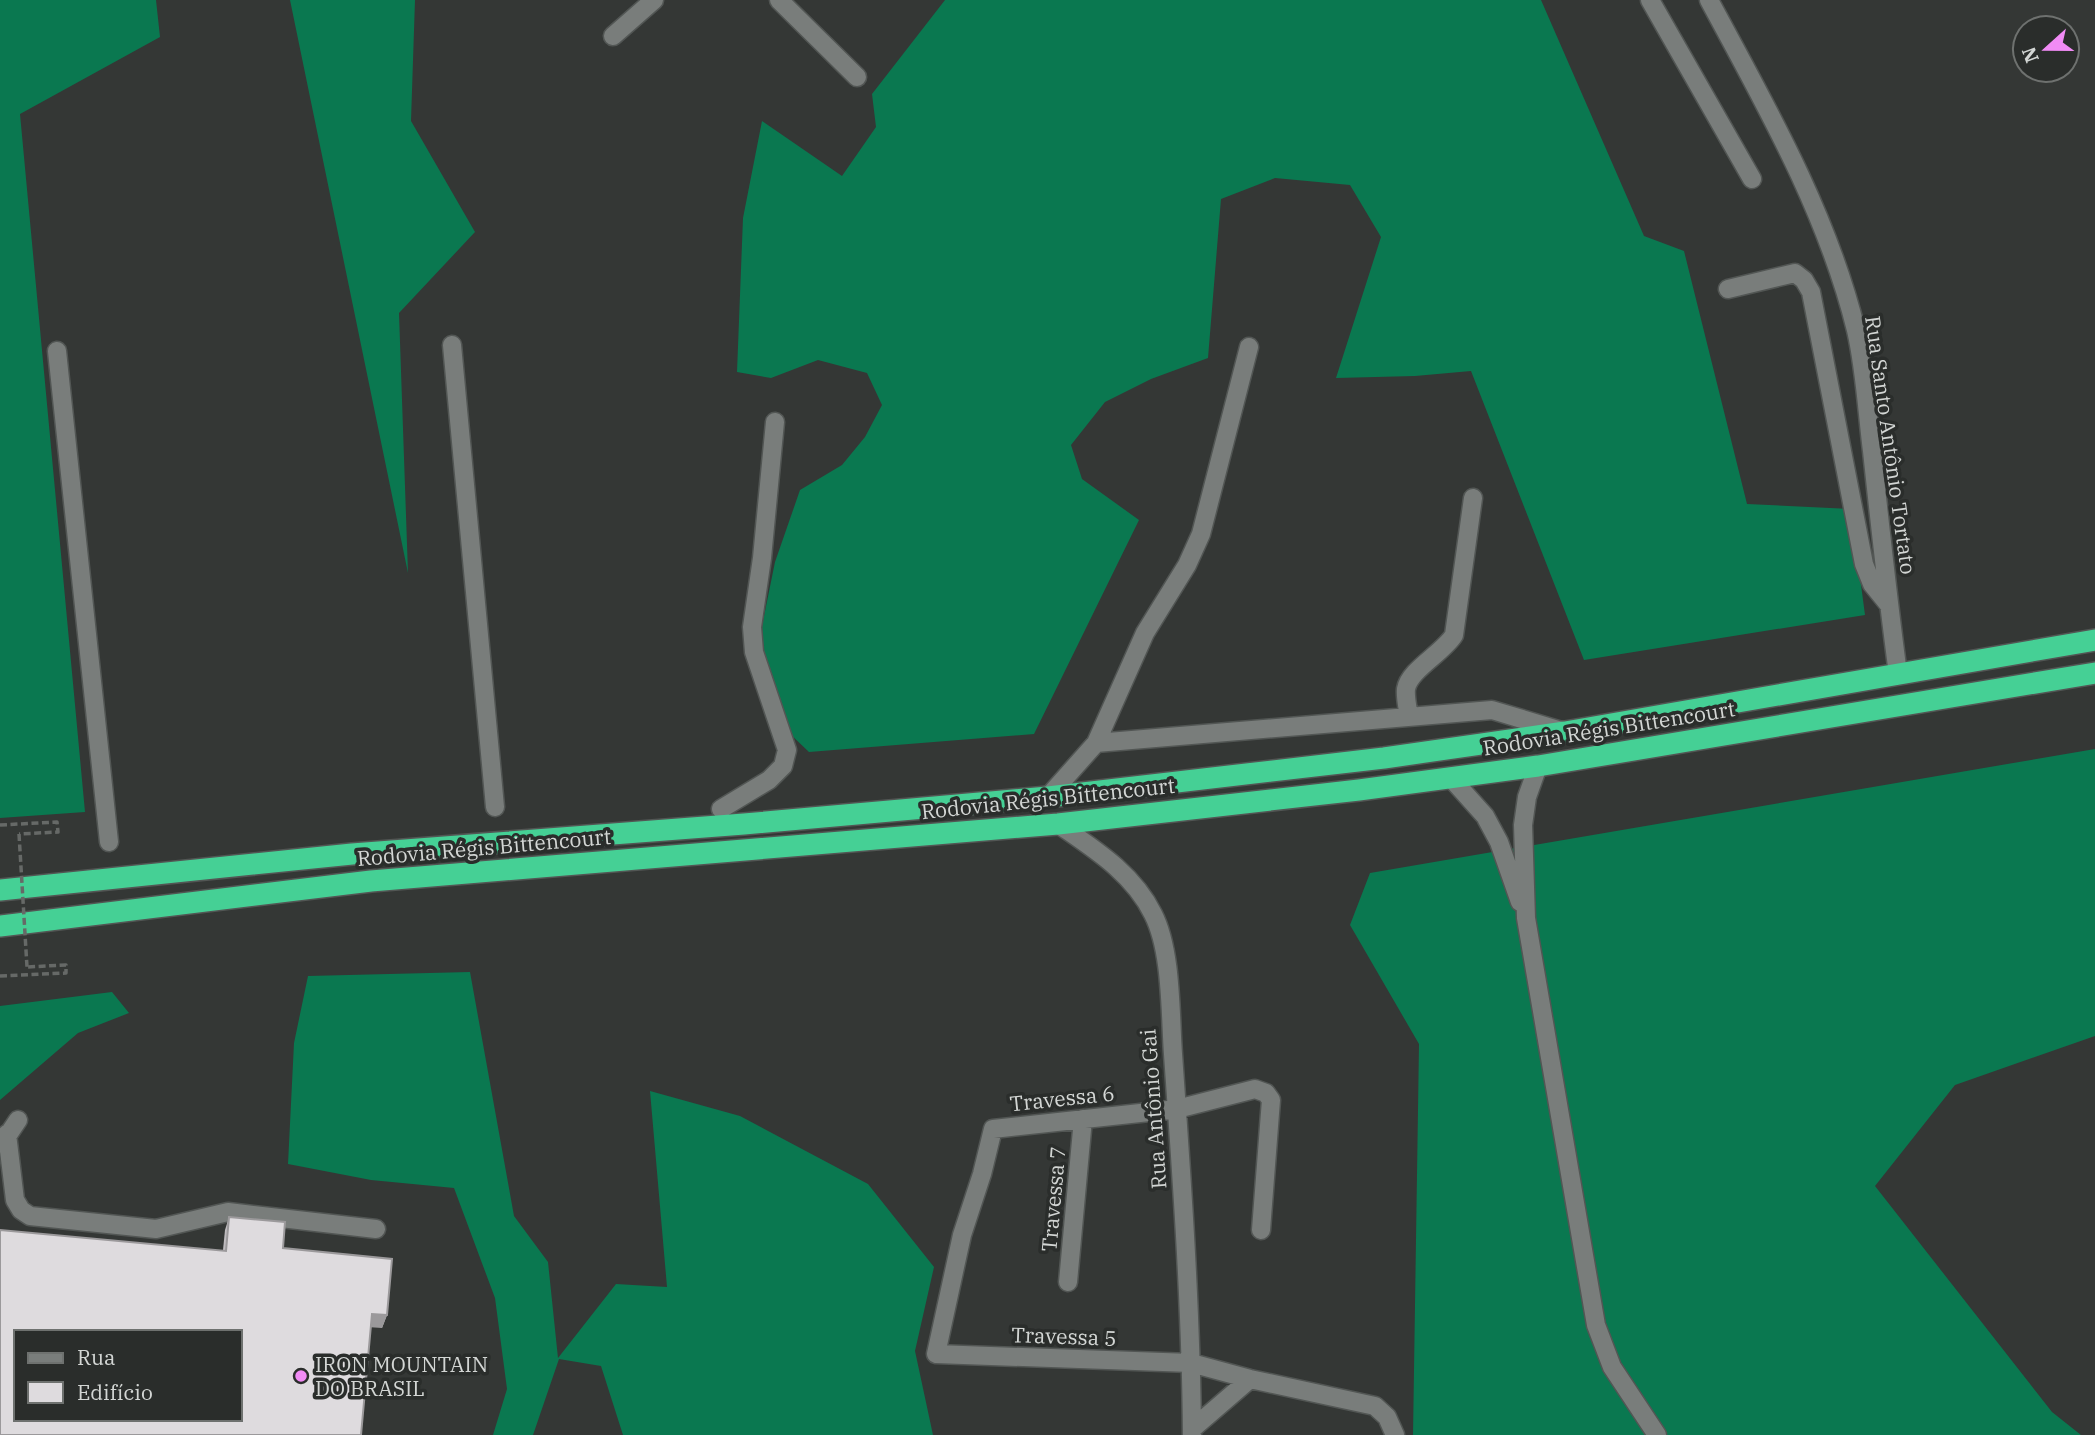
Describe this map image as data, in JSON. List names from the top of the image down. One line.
{"streets":{"highway":["Rodovia Régis Bittencourt"],"street":["Rua Santo Antônio Tortato","Travessa 6","Rua Antônio Gai","Travessa 7","Travessa 5"]},"crossings":[["Rua Santo Antônio Tortato","Rodovia Régis Bittencourt"],["Rodovia Régis Bittencourt","Rua Antônio Gai"],["Travessa 6","Rua Antônio Gai"],["Travessa 6","Travessa 7"],["Travessa 6","Travessa 5"],["Rua Antônio Gai","Travessa 5"]],"places":["IRON MOUNTAIN DO BRASIL"],"legend":["Rua","Edifício"],"north":"left"}
